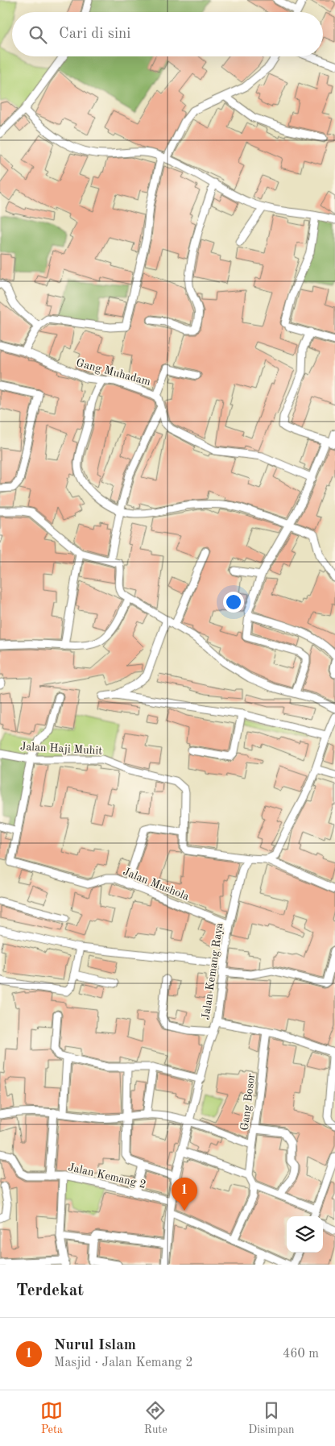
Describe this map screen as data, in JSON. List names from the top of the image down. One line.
{"streets":{"street":["Gang Muhadam","Jalan Haji Muhit","Jalan Mushola","Jalan Kemang Raya","Gang Bosor","Jalan Kemang 2"]},"crossings":[["Jalan Haji Muhit","Jalan Kemang Raya"],["Jalan Mushola","Jalan Kemang Raya"],["Jalan Kemang Raya","Jalan Kemang 2"]],"page":{"search":"Cari di sini","pins":"1","heading":"Terdekat","list":[{"mark":"1","name":"Nurul Islam","note":"Masjid · Jalan Kemang 2","value":"460 m"}],"nav":["Peta","Rute","Disimpan"]}}
